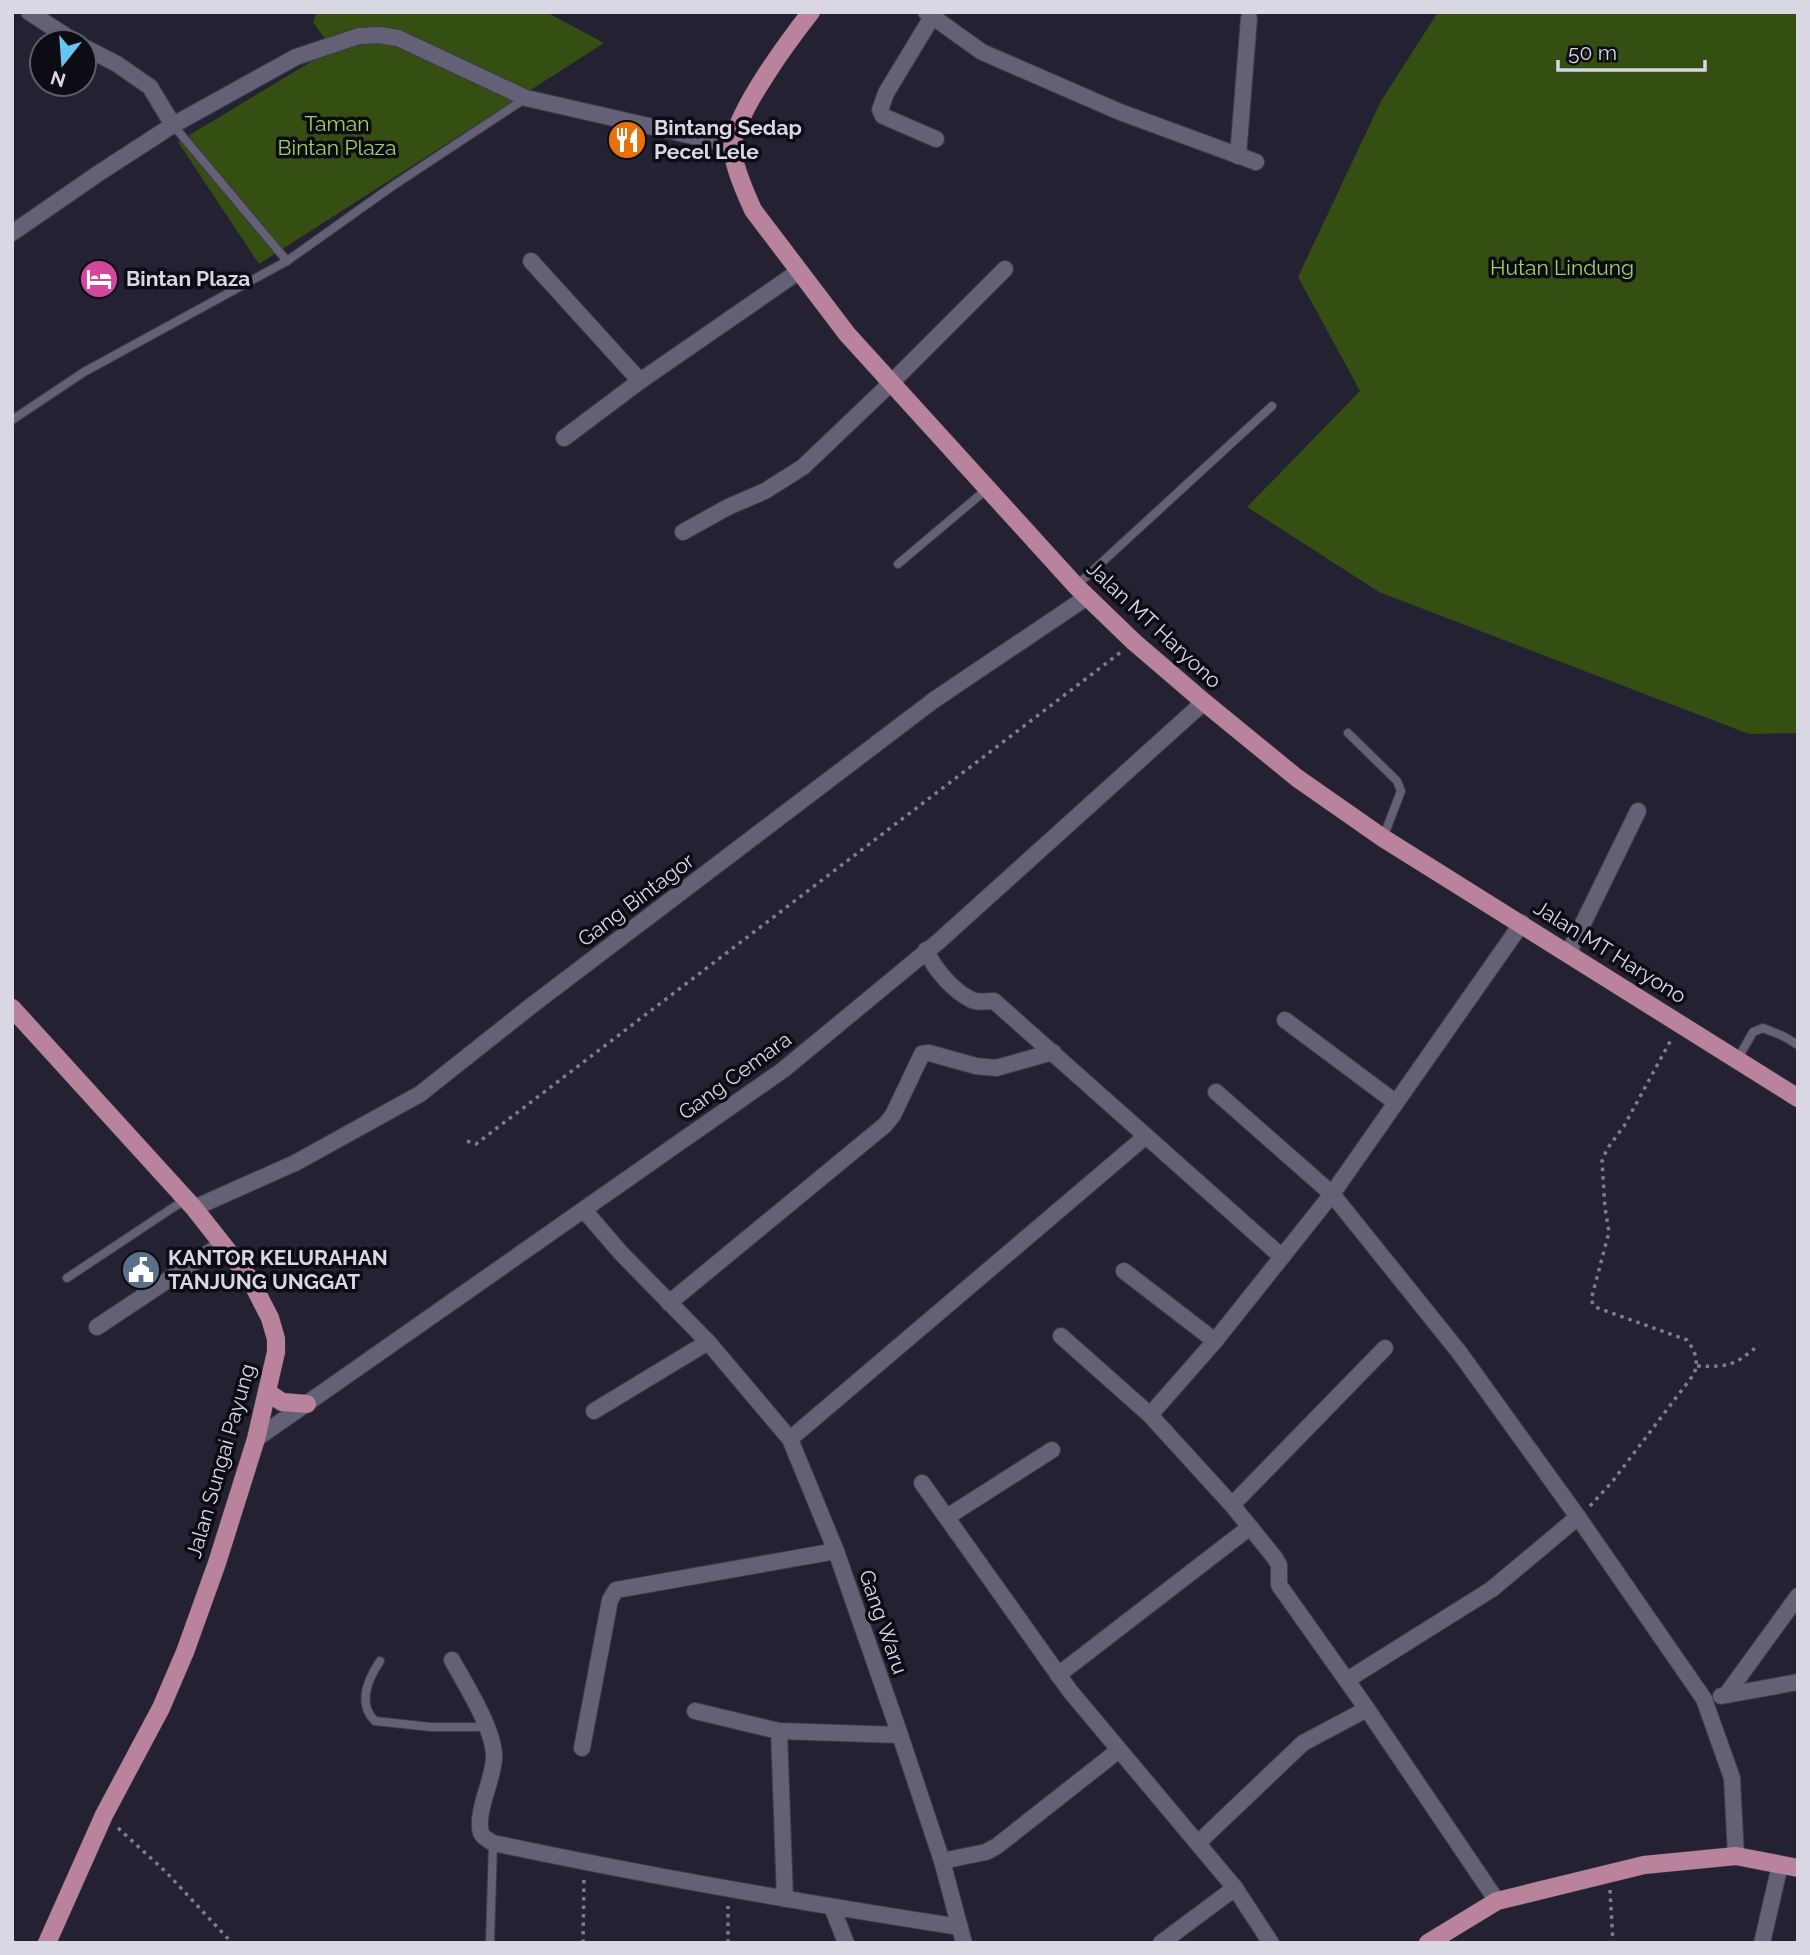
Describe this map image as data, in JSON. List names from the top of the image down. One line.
{"streets":{"main road":["Jalan MT Haryono","Jalan Sungai Payung"],"street":["Gang Bintagor","Gang Cemara","Gang Waru"]},"crossings":[["Jalan MT Haryono","Gang Bintagor"],["Jalan MT Haryono","Gang Cemara"],["Gang Bintagor","Jalan Sungai Payung"],["Gang Cemara","Jalan Sungai Payung"]],"parks":["Taman Bintan Plaza","Hutan Lindung"],"places":{"restaurant":["Bintang Sedap Pecel Lele"],"hotel":["Bintan Plaza"],"public building":["KANTOR KELURAHAN TANJUNG UNGGAT"]},"scale_bar":"50 m","north":"bottom"}
